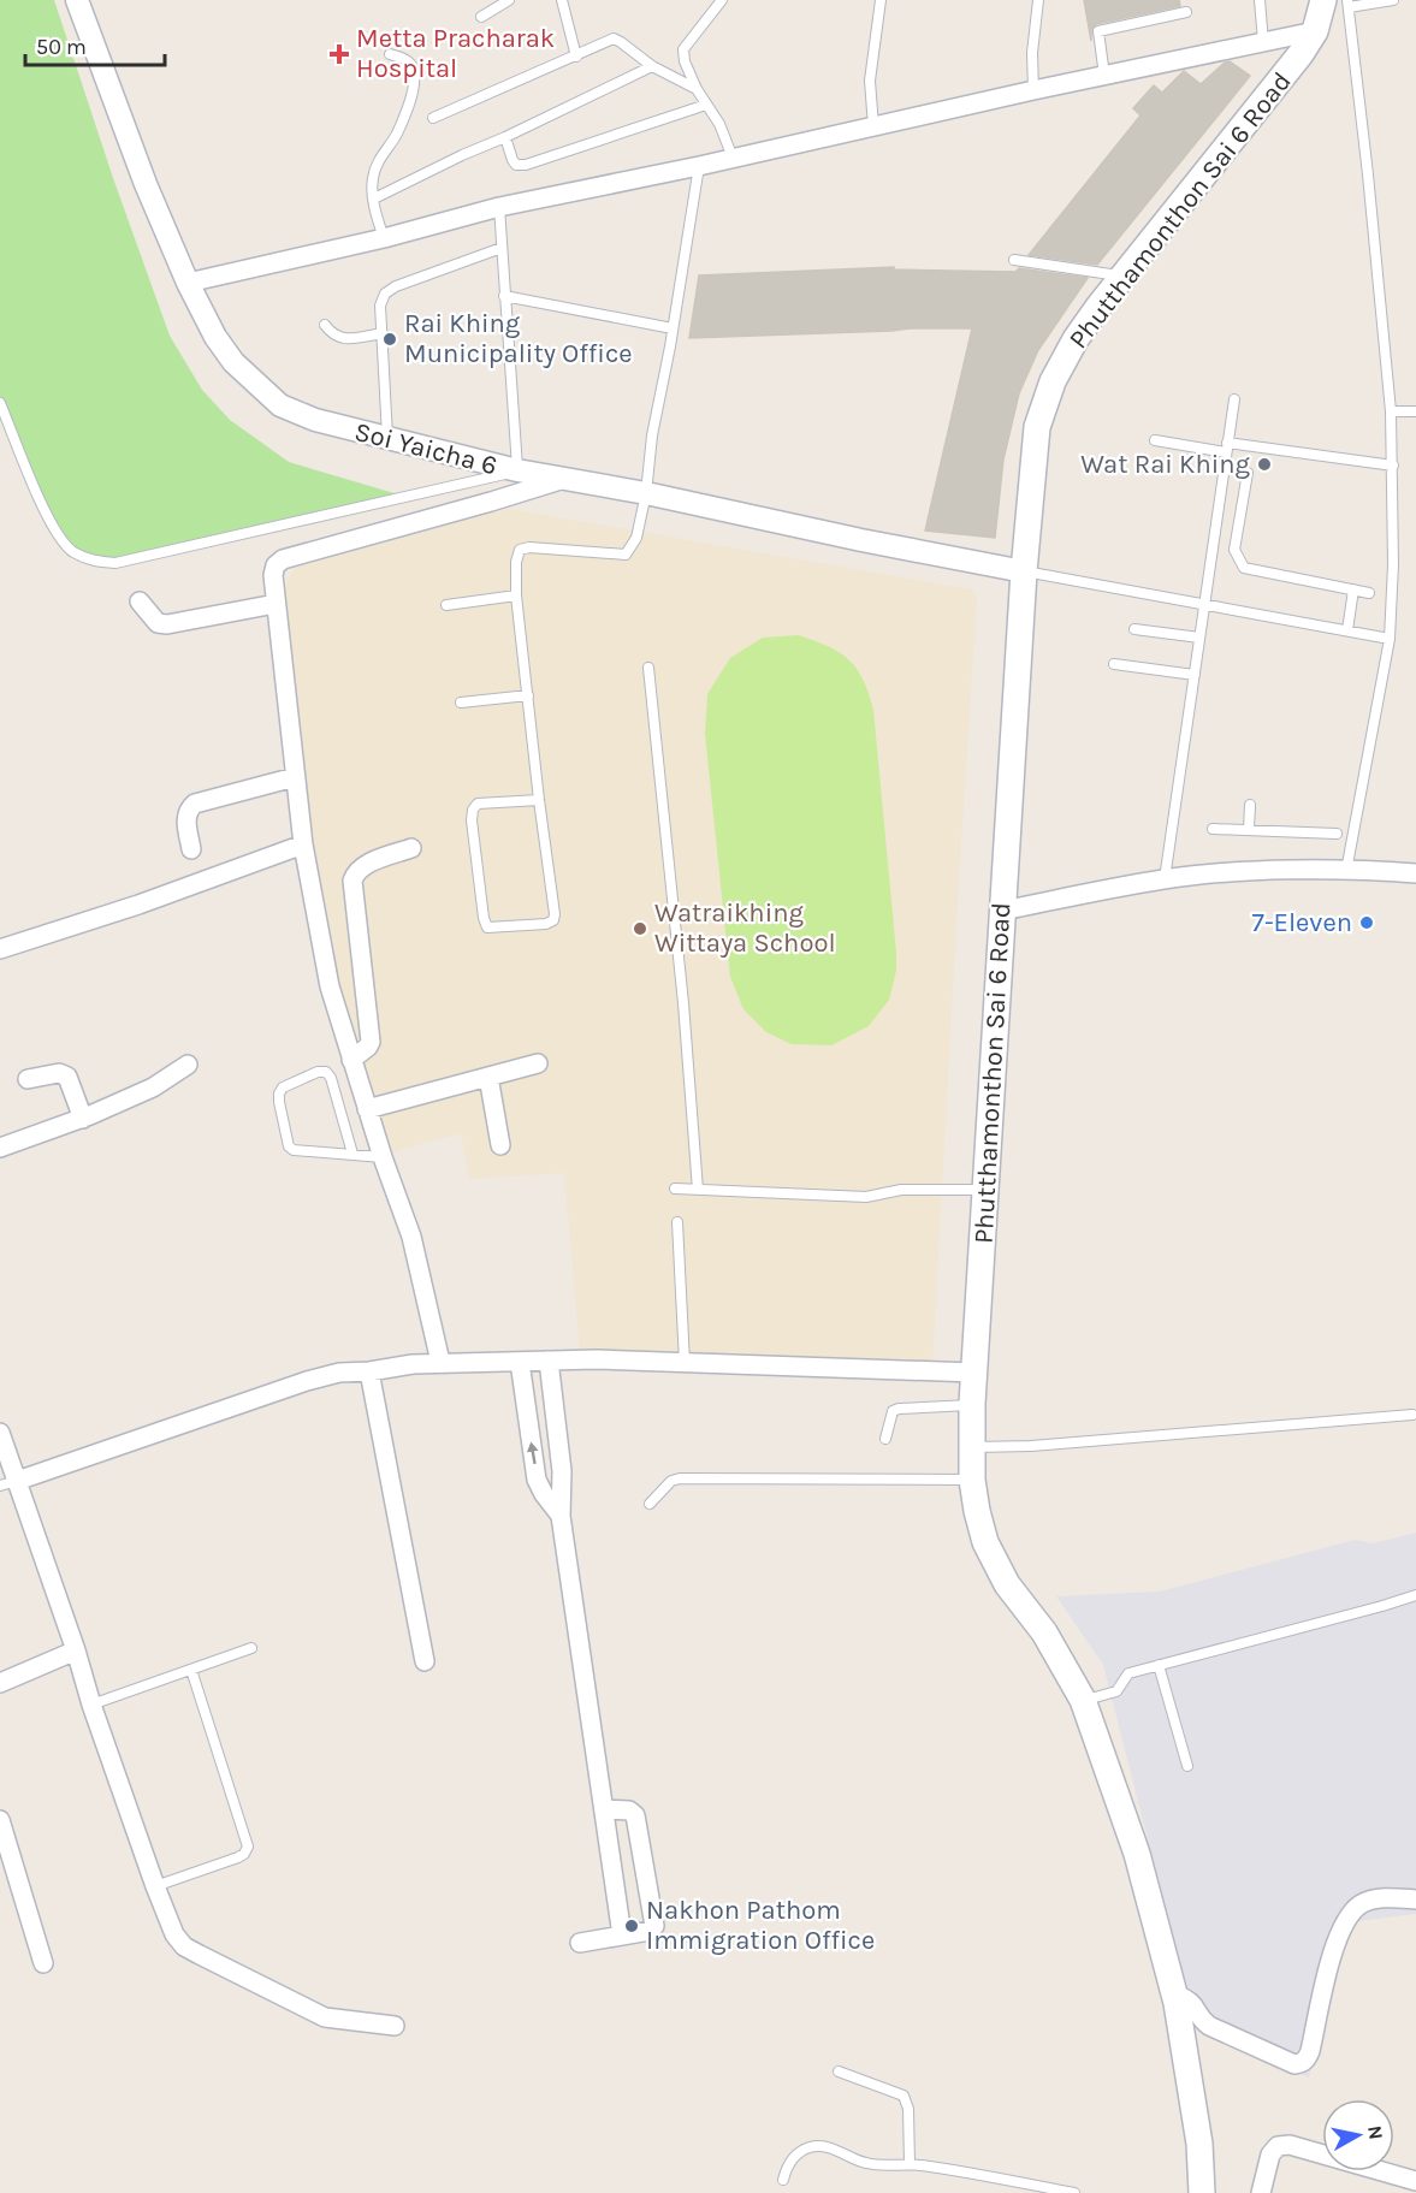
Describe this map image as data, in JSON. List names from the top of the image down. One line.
{"streets":{"main road":["Phutthamonthon Sai 6 Road"],"street":["Soi Yaicha 6"]},"crossings":[["Phutthamonthon Sai 6 Road","Soi Yaicha 6"]],"places":{"health":["Metta Pracharak Hospital"],"other":["Rai Khing Municipality Office","Wat Rai Khing","7-Eleven","Watraikhing Wittaya School","Nakhon Pathom Immigration Office"]},"scale_bar":"50 m","north":"right"}
